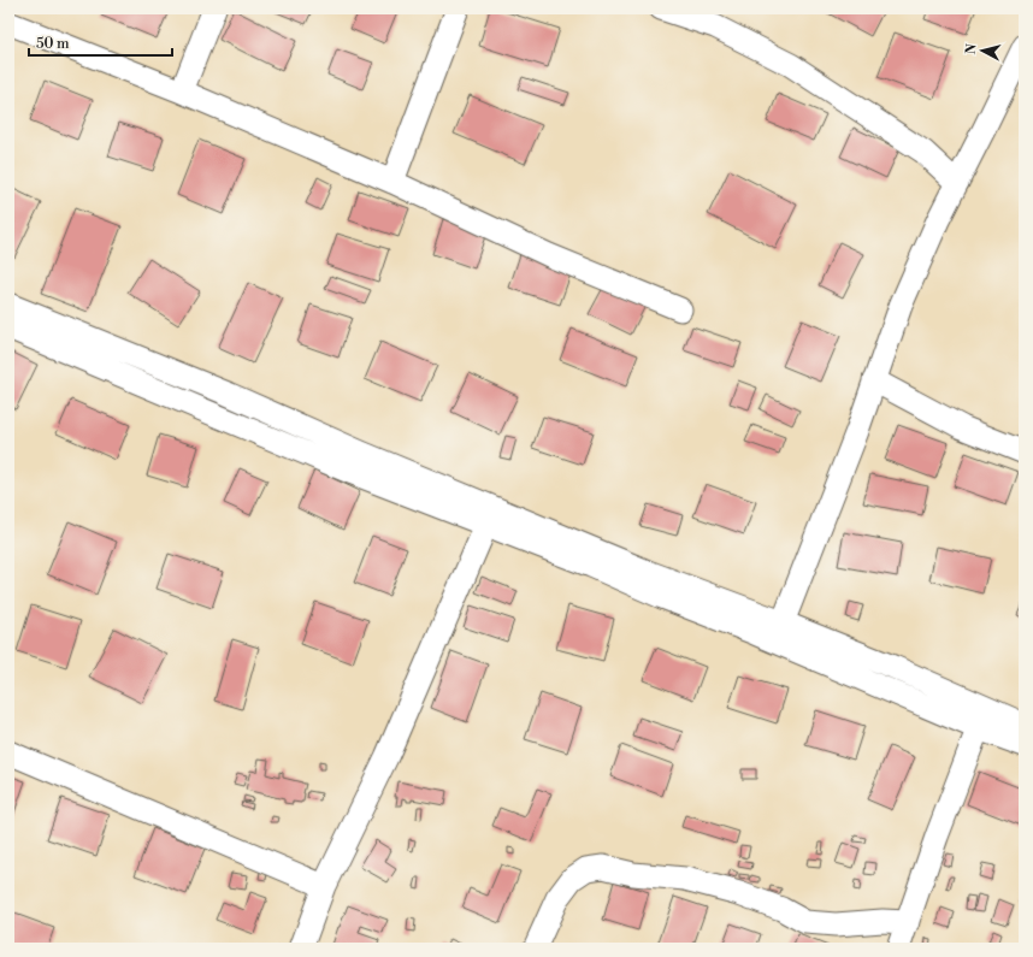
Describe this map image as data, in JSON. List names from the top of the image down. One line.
{"scale_bar":"50 m","north":"left"}
